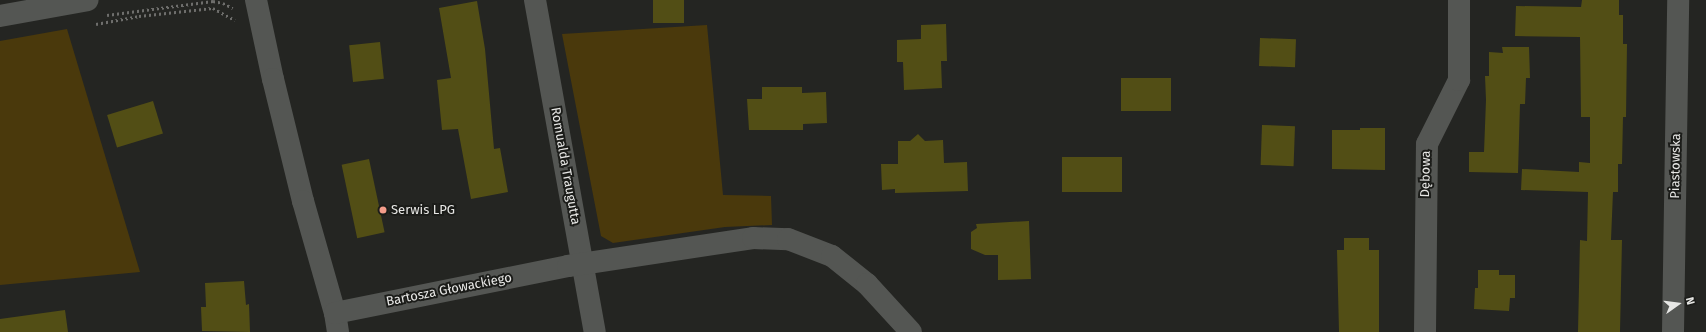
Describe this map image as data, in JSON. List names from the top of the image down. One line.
{"streets":{"street":["Romualda Traugutta","Piastowska","Dębowa","Bartosza Głowackiego"]},"crossings":[["Romualda Traugutta","Bartosza Głowackiego"]],"places":["Serwis LPG"],"north":"right"}
